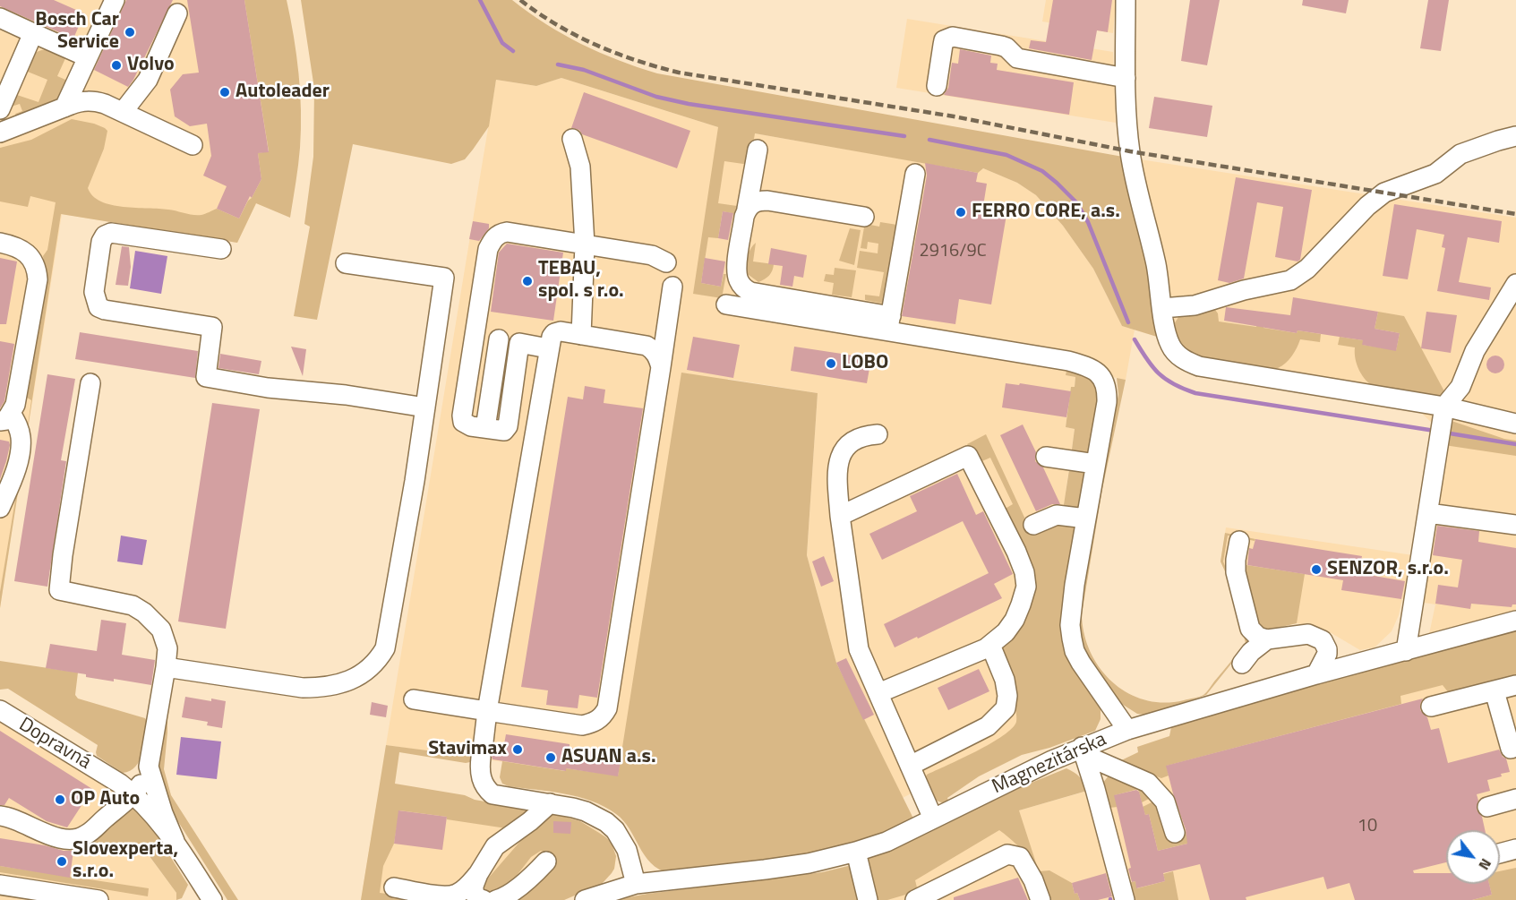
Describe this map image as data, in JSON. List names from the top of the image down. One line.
{"streets":{"street":["Dopravná","Magnezitárska"]},"places":["Bosch Car Service","Volvo","Autoleader","FERRO CORE, a.s.","TEBAU, spol. s r.o.","LOBO","SENZOR, s.r.o.","Stavimax","ASUAN a.s.","OP Auto","Slovexperta, s.r.o."],"house_numbers":["2916/9C","10"],"north":"bottom right"}
